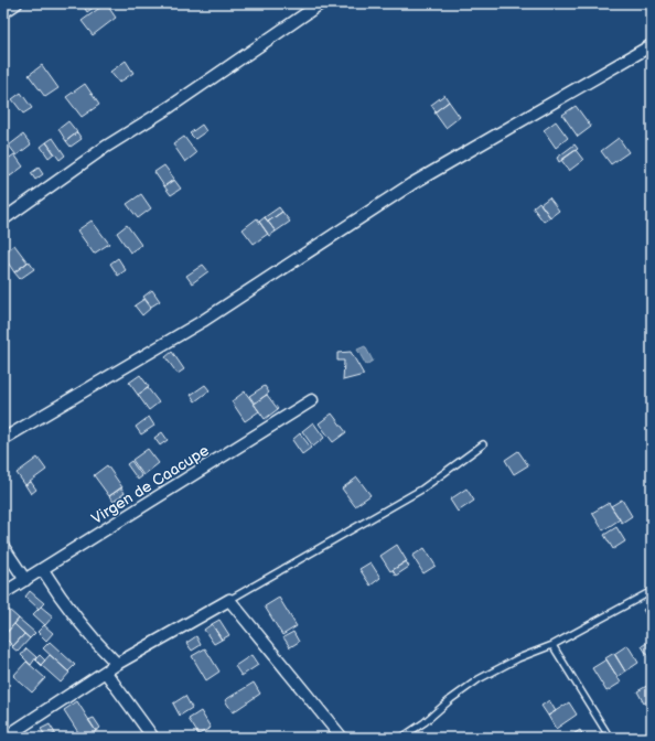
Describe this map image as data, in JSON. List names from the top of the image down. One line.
{"streets":{"street":["Virgen de Caacupe"]}}
